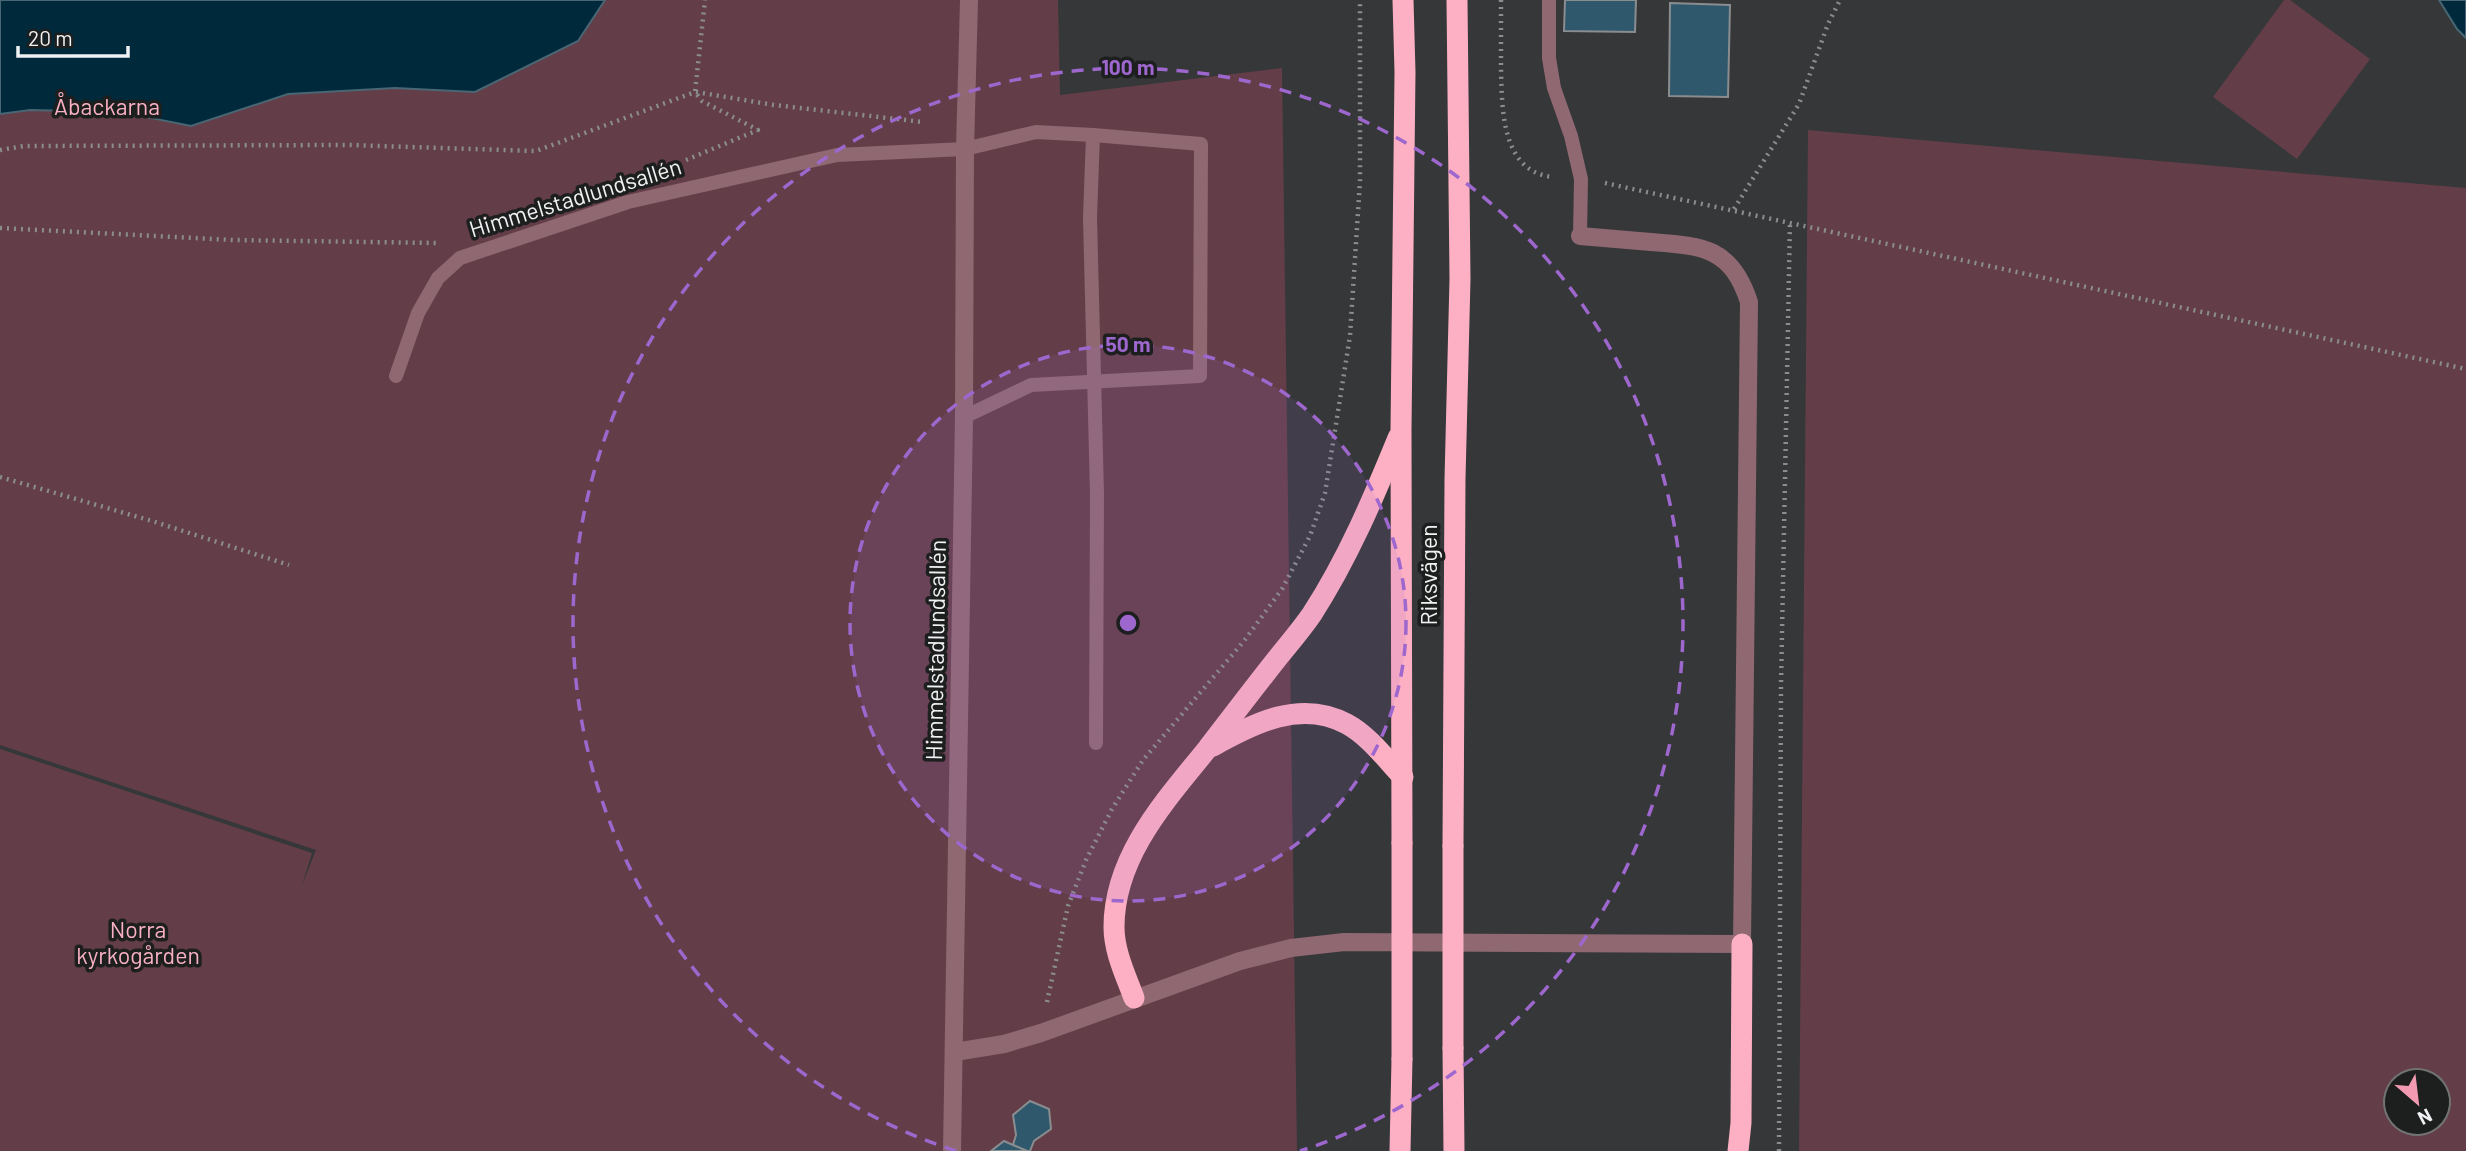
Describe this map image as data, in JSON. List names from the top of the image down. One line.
{"streets":{"highway":["Riksvägen"],"street":["Himmelstadlundsallén"]},"parks":["Åbackarna","Norra kyrkogården"],"scale_bar":"20 m","north":"bottom right","rings":["100 m","50 m"]}
